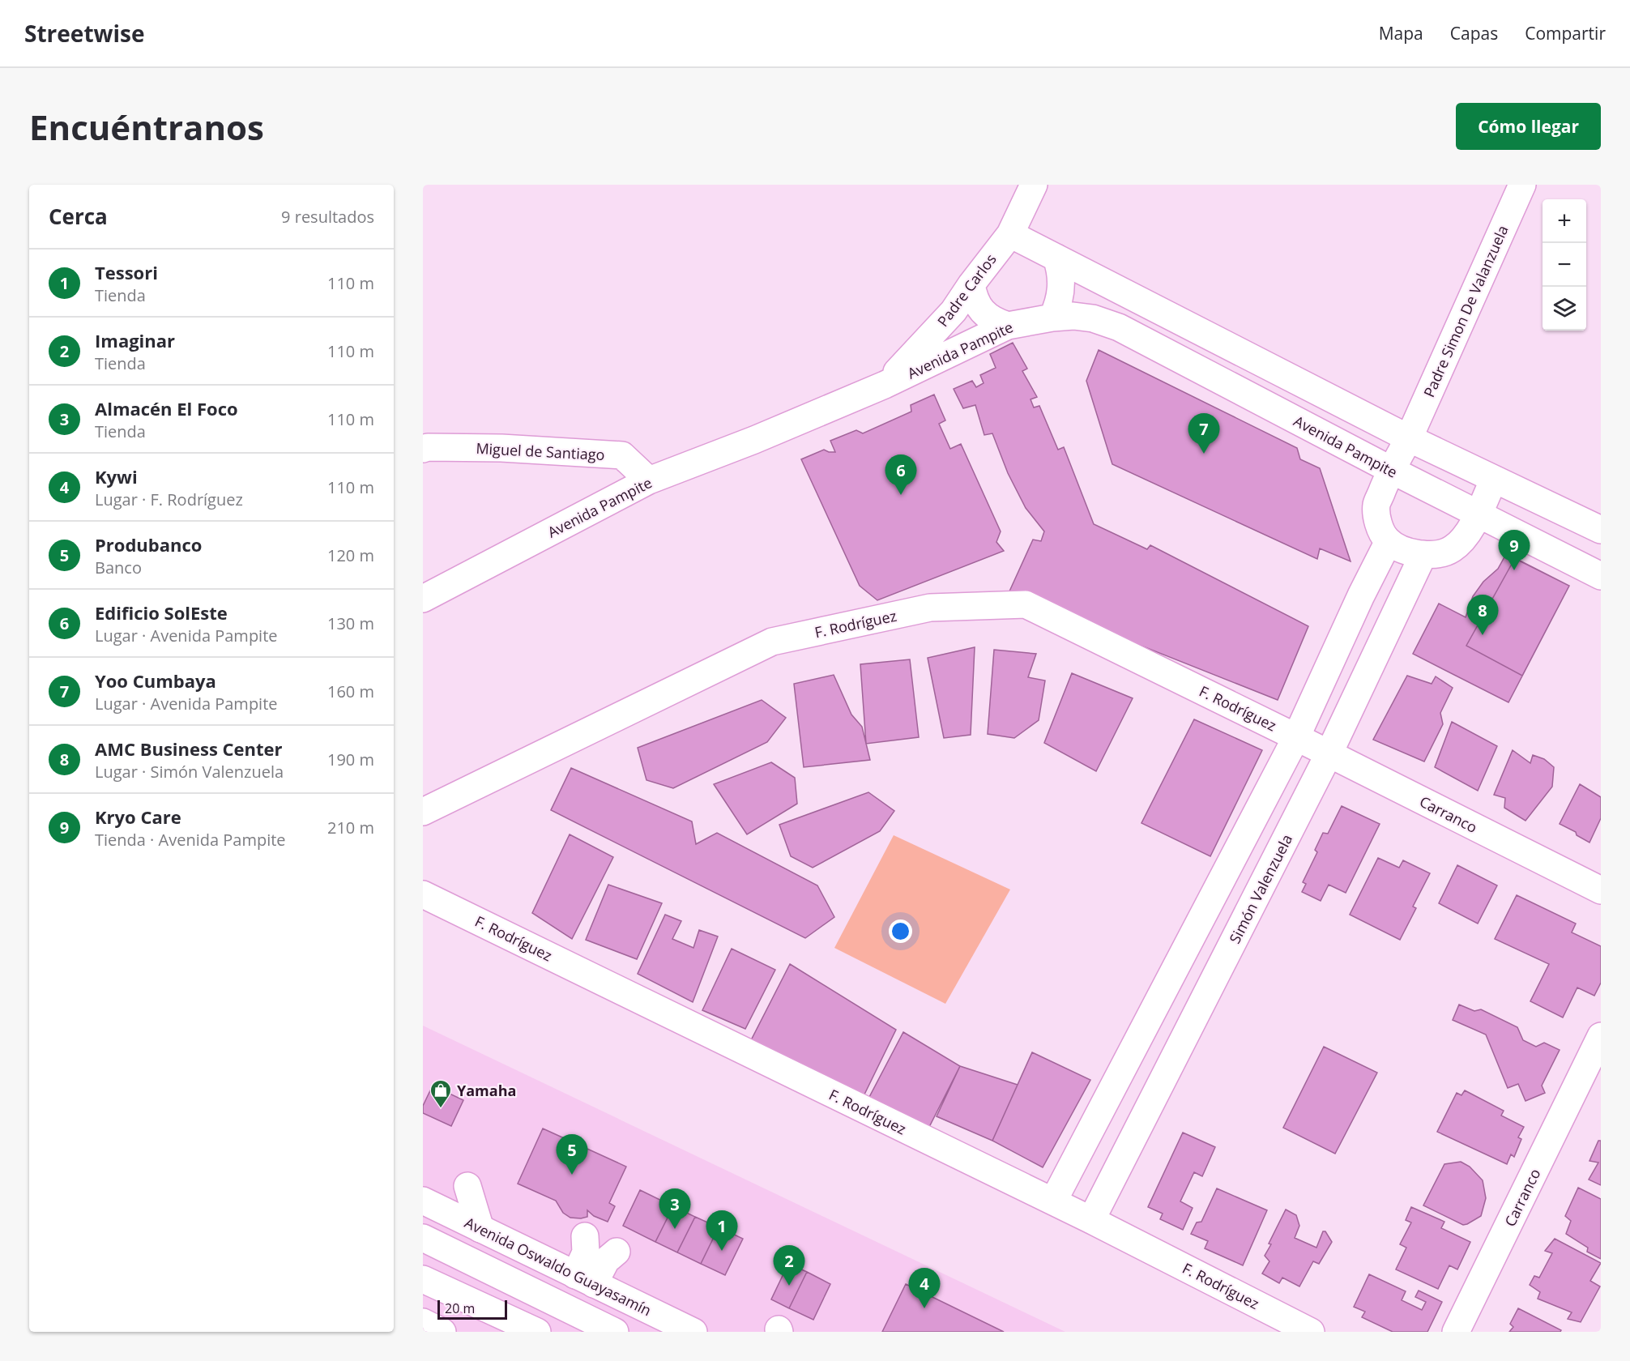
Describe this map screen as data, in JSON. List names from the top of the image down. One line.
{"streets":{"street":["Padre Carlos","Padre Simon De Valanzuela","Avenida Pampite","Miguel de Santiago","F. Rodríguez","Carranco","Simón Valenzuela","Avenida Oswaldo Guayasamín"]},"crossings":[["Padre Carlos","Avenida Pampite"],["Avenida Pampite","Miguel de Santiago"],["F. Rodríguez","Carranco"],["F. Rodríguez","Simón Valenzuela"],["Carranco","Simón Valenzuela"]],"places":{"shop":["Yamaha"]},"scale_bar":"20 m","page":{"header":"Streetwise","nav":["Mapa","Capas","Compartir"],"buttons":"Cómo llegar","title":"Encuéntranos","heading":["Cerca","9 resultados"],"map_buttons":["+","−"],"list":[{"mark":"1","name":"Tessori","note":"Tienda","value":"110 m"},{"mark":"2","name":"Imaginar","note":"Tienda","value":"110 m"},{"mark":"3","name":"Almacén El Foco","note":"Tienda","value":"110 m"},{"mark":"4","name":"Kywi","note":"Lugar · F. Rodríguez","value":"110 m"},{"mark":"5","name":"Produbanco","note":"Banco","value":"120 m"},{"mark":"6","name":"Edificio SolEste","note":"Lugar · Avenida Pampite","value":"130 m"},{"mark":"7","name":"Yoo Cumbaya","note":"Lugar · Avenida Pampite","value":"160 m"},{"mark":"8","name":"AMC Business Center","note":"Lugar · Simón Valenzuela","value":"190 m"},{"mark":"9","name":"Kryo Care","note":"Tienda · Avenida Pampite","value":"210 m"}],"pins":["7","6","9","8","5","3","1","2","4"],"scale":"20 m"}}
